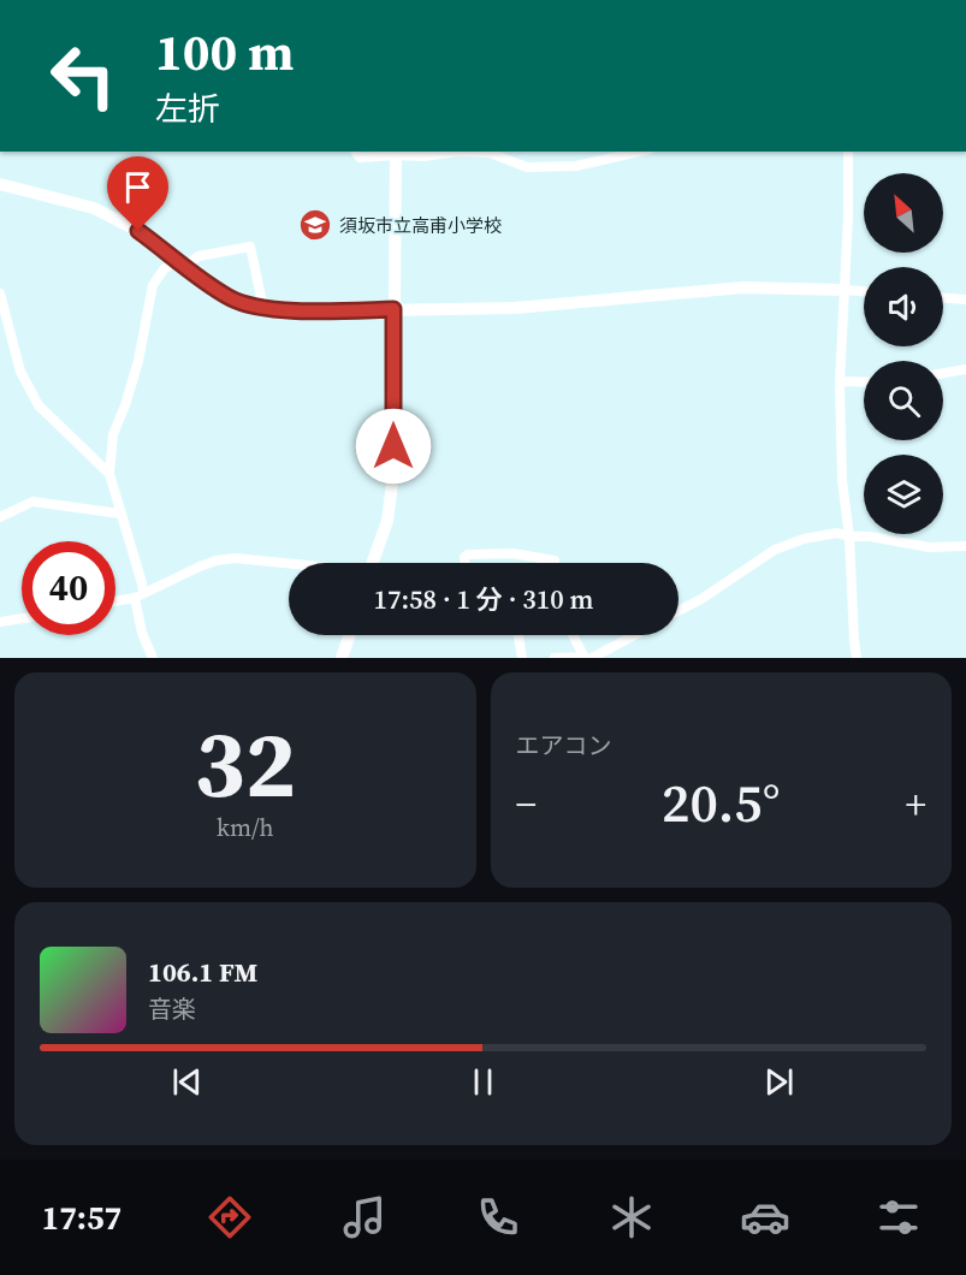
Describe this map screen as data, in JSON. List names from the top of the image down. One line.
{"places":{"school or university":["須坂市立高甫小学校"]},"north":"top left","page":{"turn":["100 m","左折"],"limit":"40","trip":"17:58 · 1 分 · 310 m","tile":[["32","km/h"],"エアコン"],"heat":["−","20.5°","+"],"song":["106.1 FM","音楽"],"tabs":"17:57"}}
